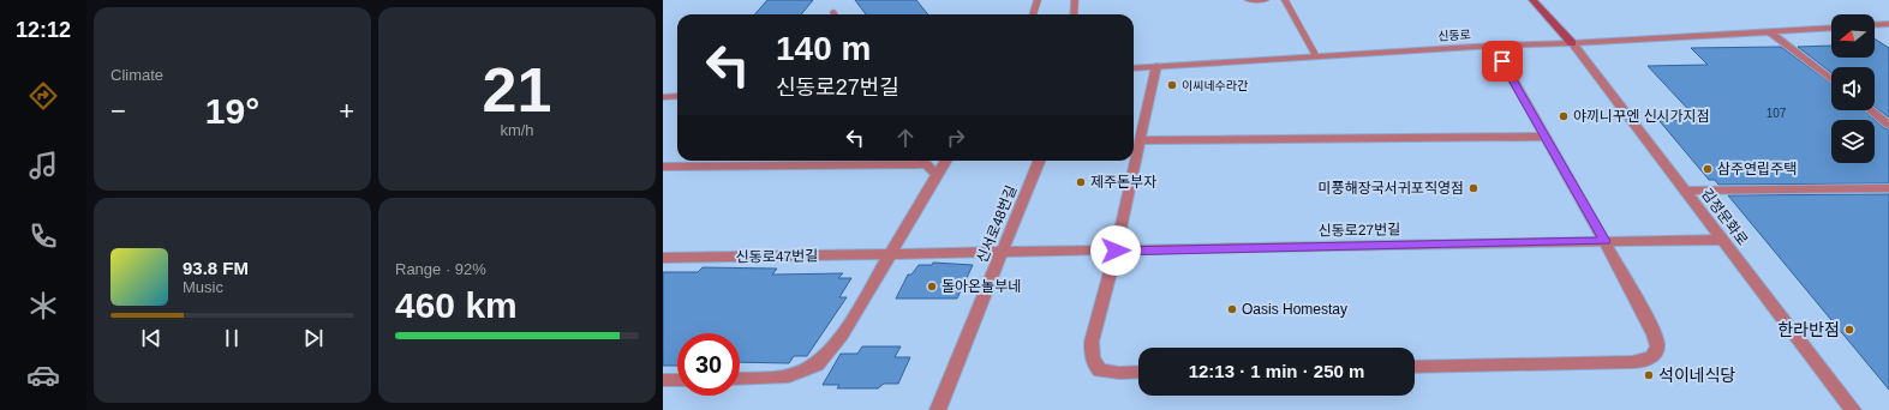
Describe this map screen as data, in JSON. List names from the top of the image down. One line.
{"streets":{"street":["신동로","김정문화로","신서로48번길","신동로27번길","신동로47번길"]},"crossings":[["신동로","김정문화로"],["김정문화로","신동로27번길"],["신서로48번길","신동로27번길"],["신서로48번길","신동로47번길"],["신동로27번길","신동로47번길"]],"places":["이씨네수라간","야끼니꾸엔 신시가지점","삼주연립주택","제주돈부자","미풍해장국서귀포직영점","돌아온놀부네","Oasis Homestay","한라반점","석이네식당"],"house_numbers":["107"],"north":"left","page":{"tabs":"12:12","tile":["Climate",["21","km/h"],["Range · 92%","460 km"]],"turn":["140 m","신동로27번길"],"heat":["−","19°","+"],"song":["93.8 FM","Music"],"limit":"30","trip":"12:13 · 1 min · 250 m"}}
